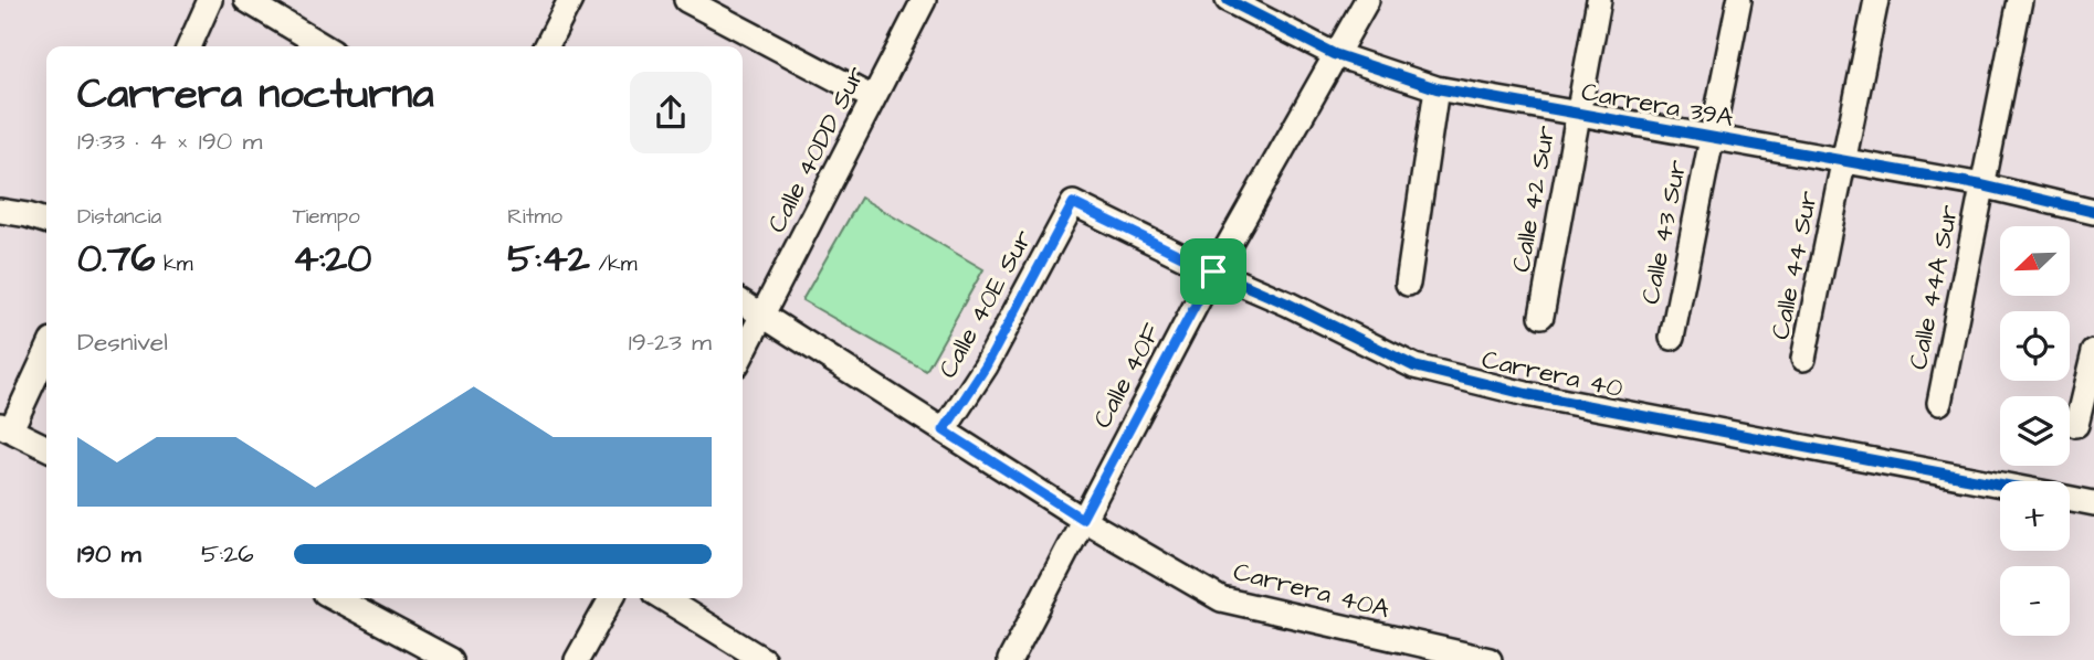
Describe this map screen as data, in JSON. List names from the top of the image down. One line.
{"streets":{"street":["Carrera 39A","Calle 40DD Sur","Calle 42 Sur","Calle 43 Sur","Calle 44 Sur","Calle 44A Sur","Calle 40E Sur","Carrera 40","Calle 40F","Carrera 40A"]},"crossings":[["Carrera 39A","Calle 42 Sur"],["Carrera 39A","Calle 43 Sur"],["Carrera 39A","Calle 44 Sur"],["Carrera 39A","Calle 44A Sur"],["Carrera 39A","Calle 40F"],["Calle 40DD Sur","Carrera 40A"],["Calle 40E Sur","Carrera 40"],["Calle 40E Sur","Carrera 40A"],["Carrera 40","Calle 40F"],["Calle 40F","Carrera 40A"]],"north":"bottom left","page":{"heading":["Carrera nocturna","19:33 · 4 × 190 m"],"stats":[["Distancia","0.76 km"],["Tiempo","4:20"],["Ritmo","5:42 /km"]],"map_buttons":["+","−"],"chart":["Desnivel","19–23 m"],"list":[{"name":"190 m","note":"5:26"}]}}
